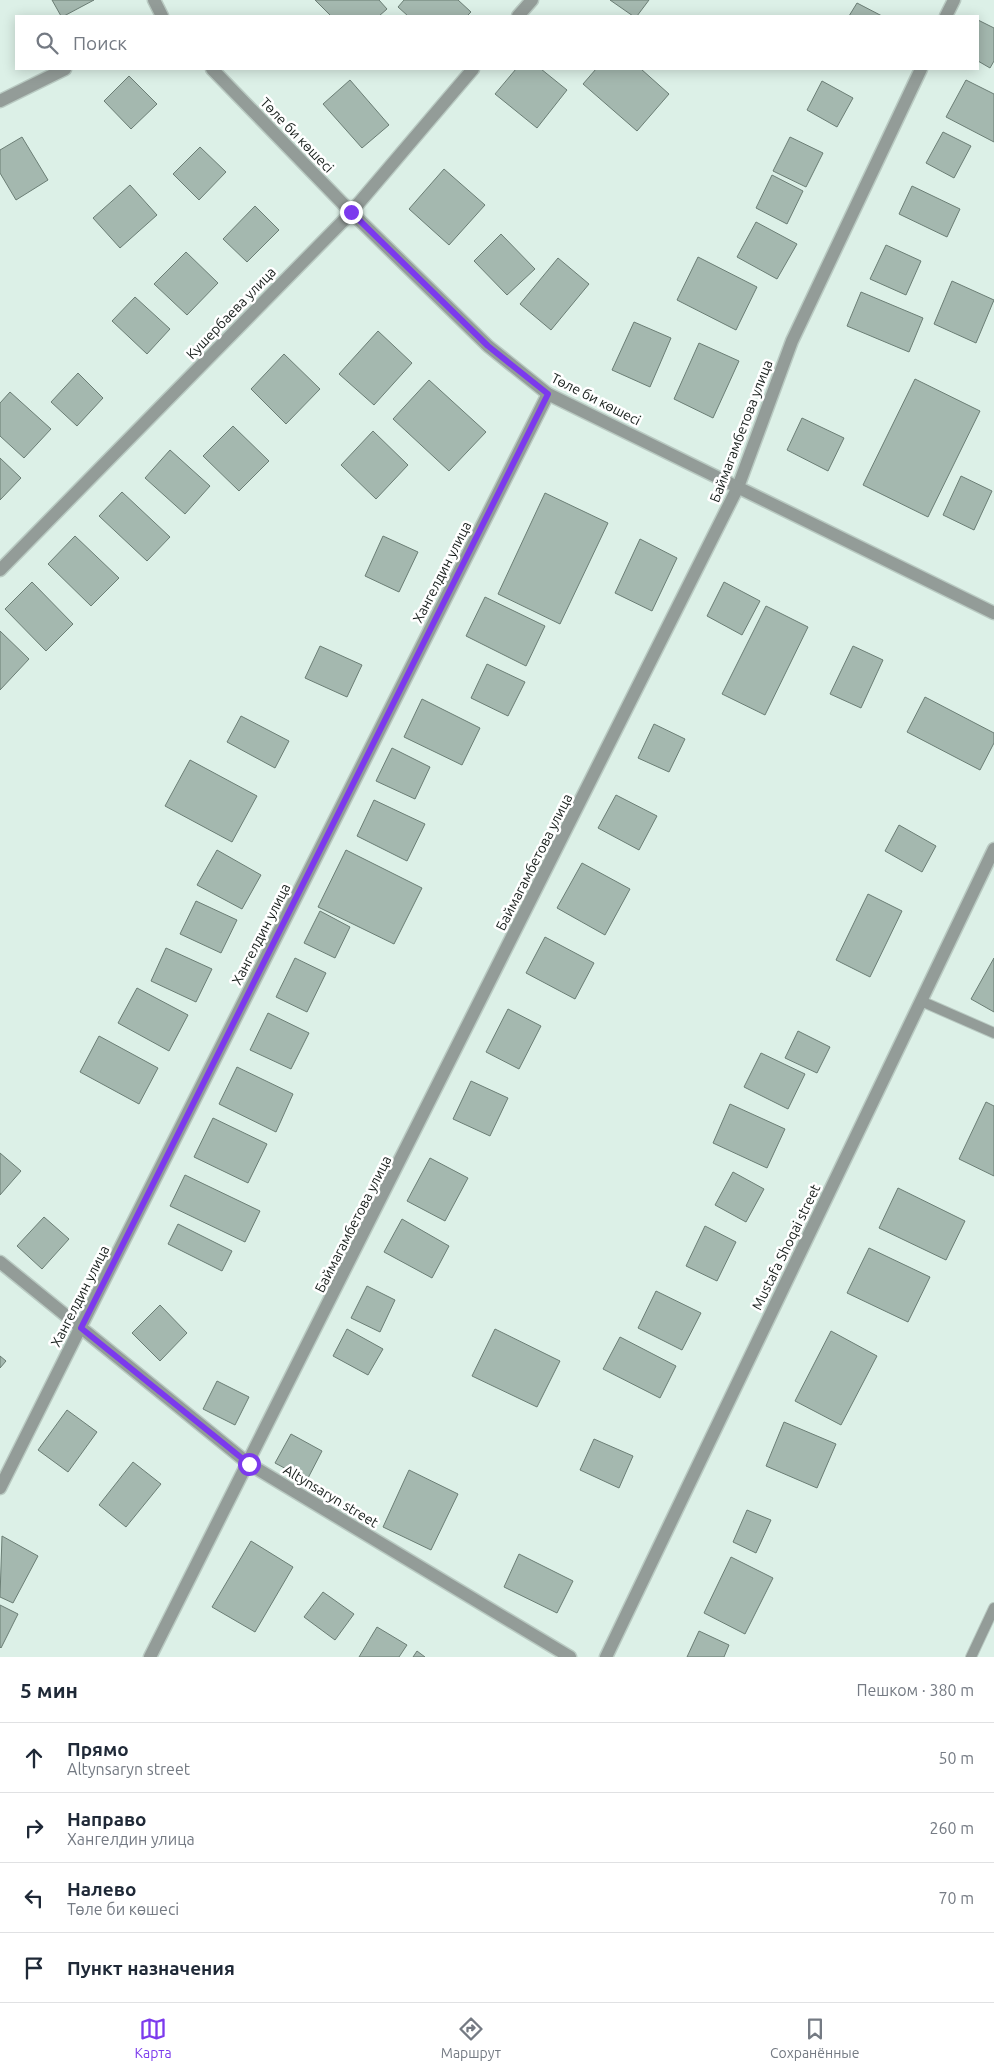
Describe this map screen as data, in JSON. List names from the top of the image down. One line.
{"streets":{"street":["Төле би көшесі","Кушербаева улица","Баймагамбетова улица","Хангелдин улица","Mustafa Shoqai street","Altynsaryn street"]},"crossings":[["Төле би көшесі","Кушербаева улица"],["Төле би көшесі","Баймагамбетова улица"],["Төле би көшесі","Хангелдин улица"],["Баймагамбетова улица","Altynsaryn street"],["Хангелдин улица","Altynsaryn street"]],"page":{"search":"Поиск","heading":["5 мин","Пешком · 380 m"],"list":[["Прямо","Altynsaryn street","50 m"],["Направо","Хангелдин улица","260 m"],["Налево","Төле би көшесі","70 m"],"Пункт назначения"],"nav":["Карта","Маршрут","Сохранённые"]}}
